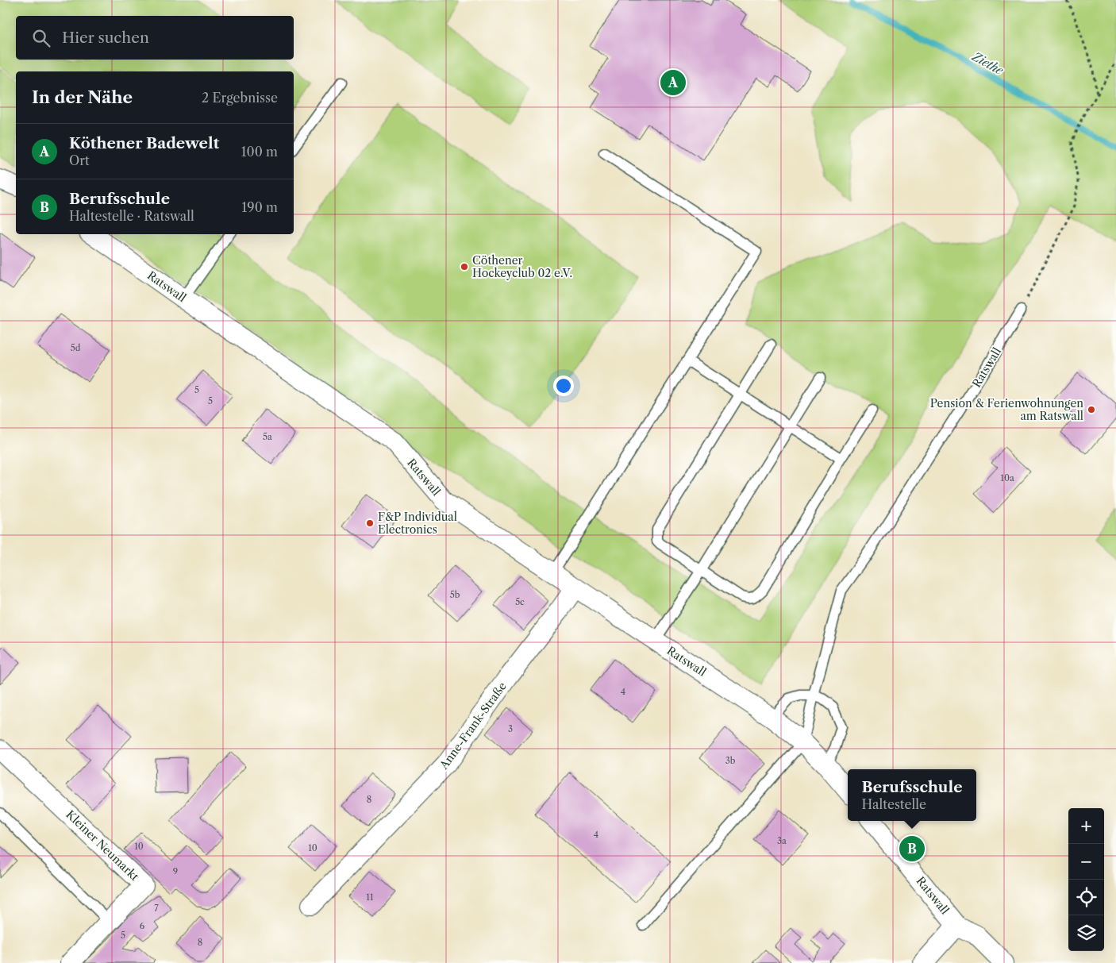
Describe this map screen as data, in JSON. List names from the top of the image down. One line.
{"streets":{"street":["Ratswall","Anne-Frank-Straße","Kleiner Neumarkt"]},"crossings":[["Ratswall","Anne-Frank-Straße"]],"water":["Ziethe"],"places":["Cöthener Hockeyclub 02 e.V.","Pension & Ferienwohnungen am Ratswall","F&P Individual Electronics"],"house_numbers":["5d","5","5","5a","10a","5b","5c","4","3","3b","8","4","3a","10","10","9","11","7","6","5","8"],"page":{"search":"Hier suchen","pins":["A","B"],"heading":["In der Nähe","2 Ergebnisse"],"list":[{"mark":"A","name":"Köthener Badewelt","note":"Ort","value":"100 m"},{"mark":"B","name":"Berufsschule","note":"Haltestelle · Ratswall","value":"190 m"}],"popup":["Berufsschule","Haltestelle"],"map_buttons":["+","−"]}}
